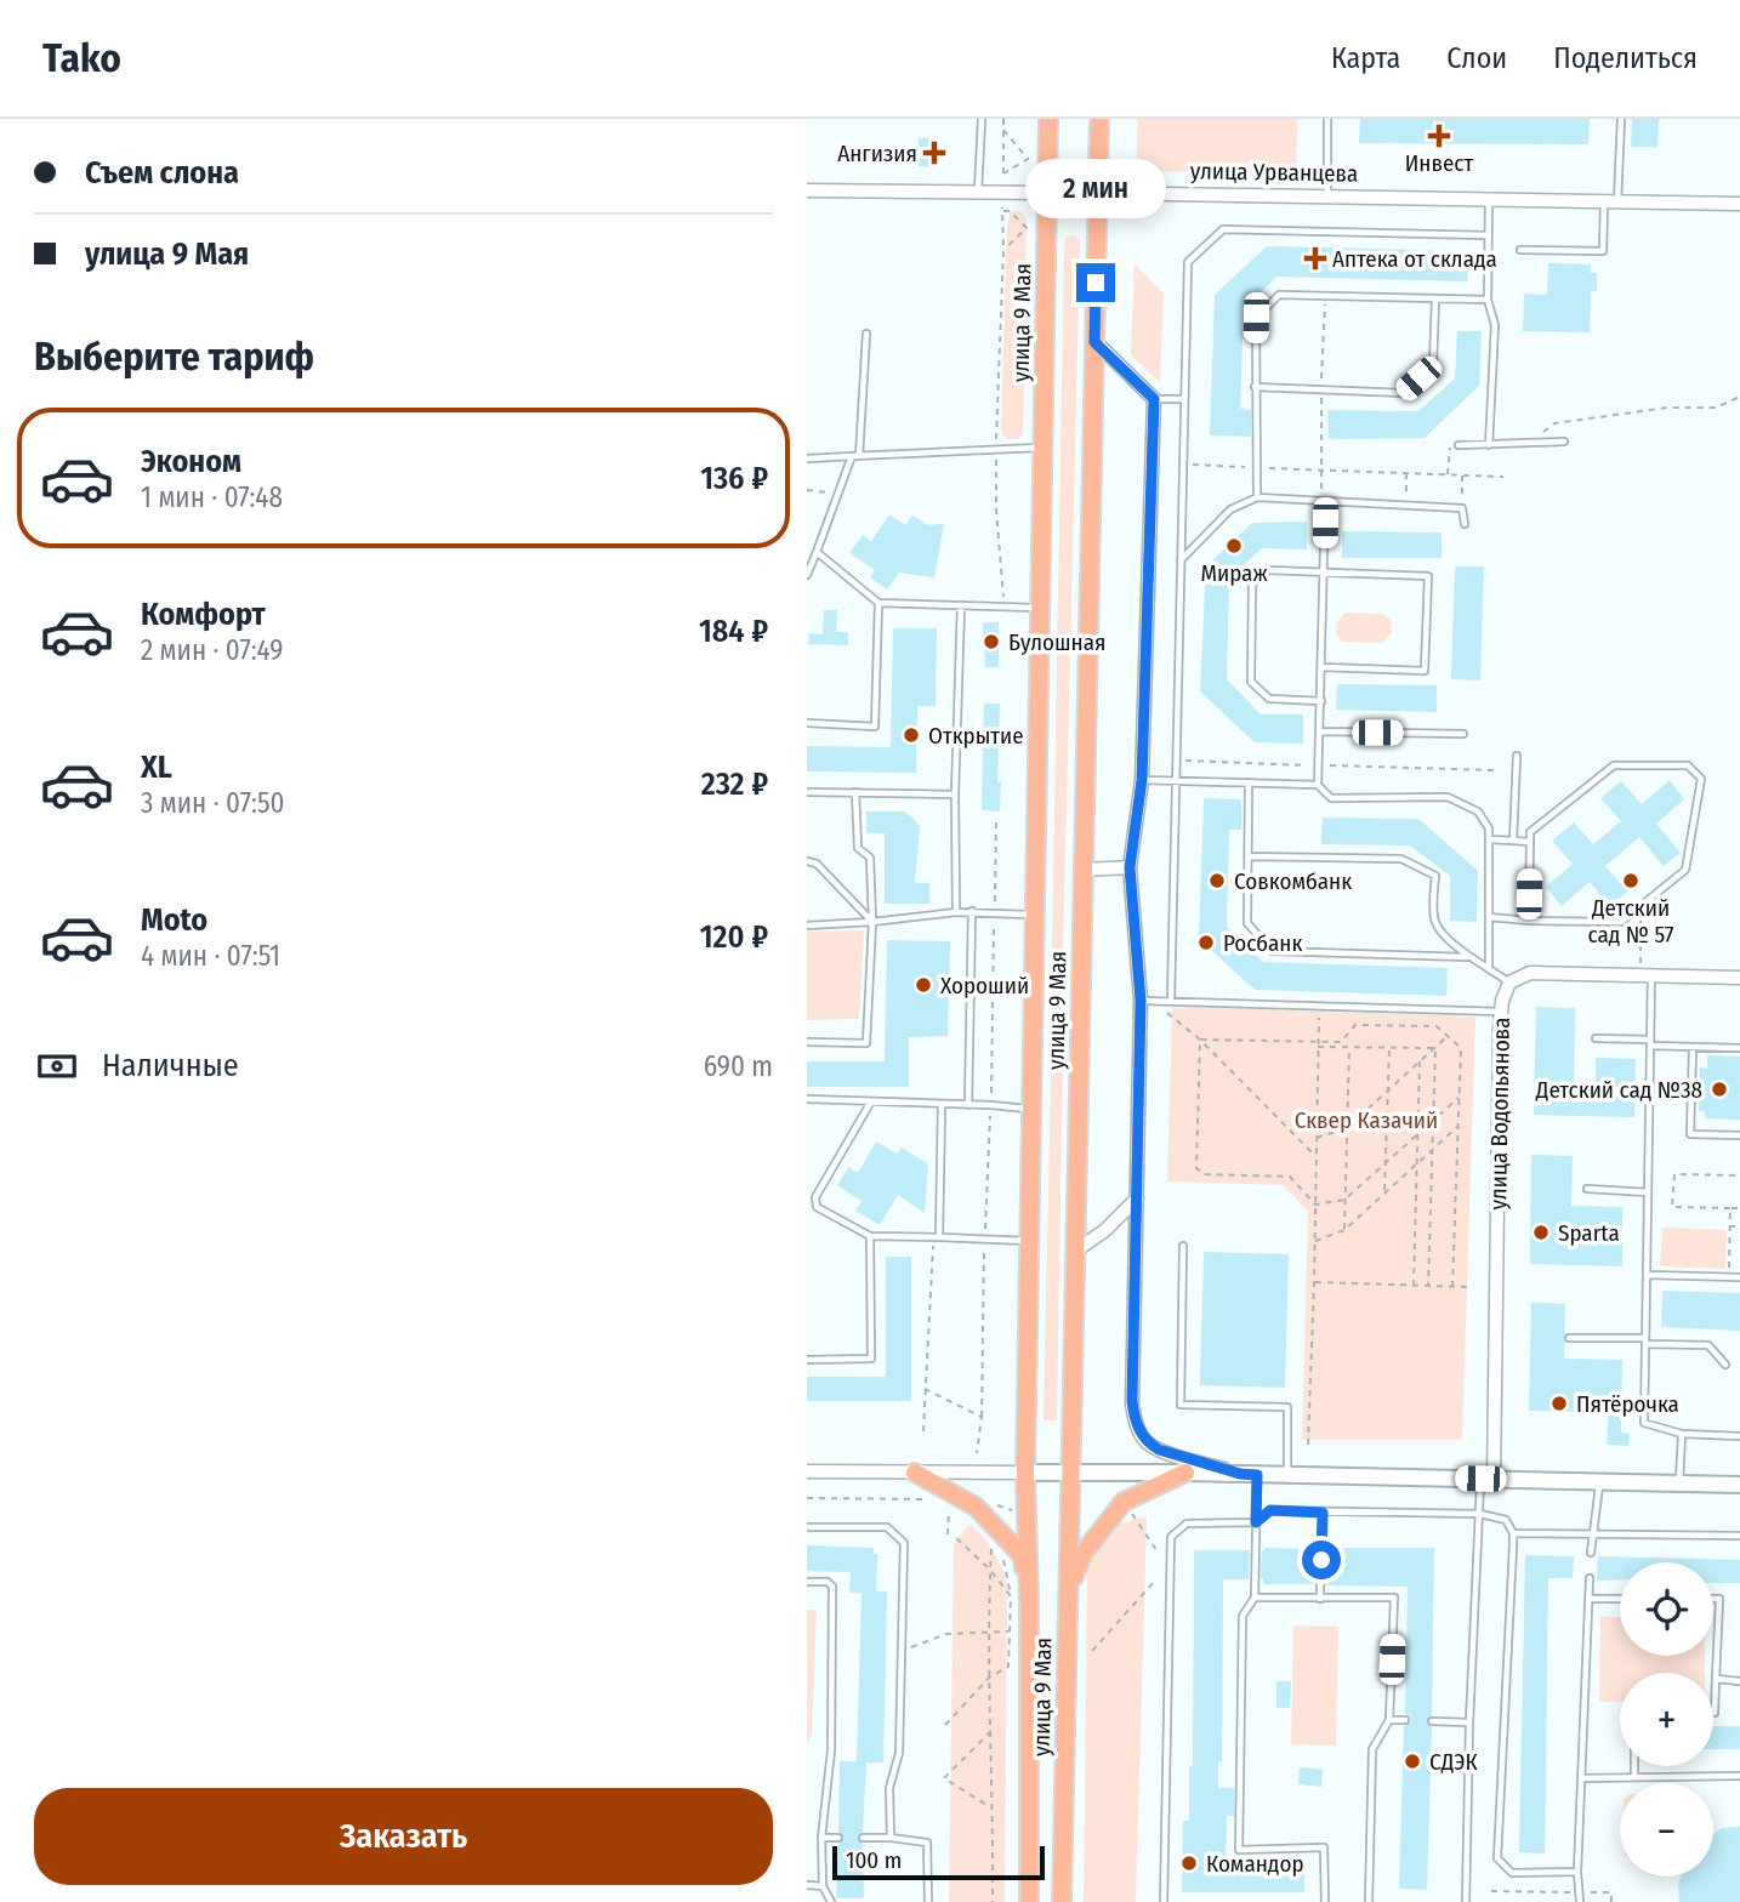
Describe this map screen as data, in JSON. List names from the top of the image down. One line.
{"streets":{"main road":["улица Урванцева","улица 9 Мая"],"street":["улица Водопьянова"]},"crossings":[["улица Урванцева","улица 9 Мая"]],"parks":["Сквер Казачий"],"places":{"health":["Инвест","Ангизия","Аптека от склада"],"other":["Мираж","Булошная","Открытие","Совкомбанк","Детский сад № 57","Росбанк","Хороший","Детский сад №38","Sparta","Пятёрочка","СДЭК","Командор"]},"scale_bar":"100 m","page":{"header":"Tako","nav":["Карта","Слои","Поделиться"],"banner":["Съем слона","улица 9 Мая"],"bubble":"2 мин","heading":"Выберите тариф","list":[{"name":"Эконом","note":"1 мин · 07:48","value":"136 ₽"},{"name":"Комфорт","note":"2 мин · 07:49","value":"184 ₽"},{"name":"XL","note":"3 мин · 07:50","value":"232 ₽"},{"name":"Moto","note":"4 мин · 07:51","value":"120 ₽"}],"pay":["Наличные","690 m"],"map_buttons":["+","−"],"buttons":"Заказать","scale":"100 m"}}
